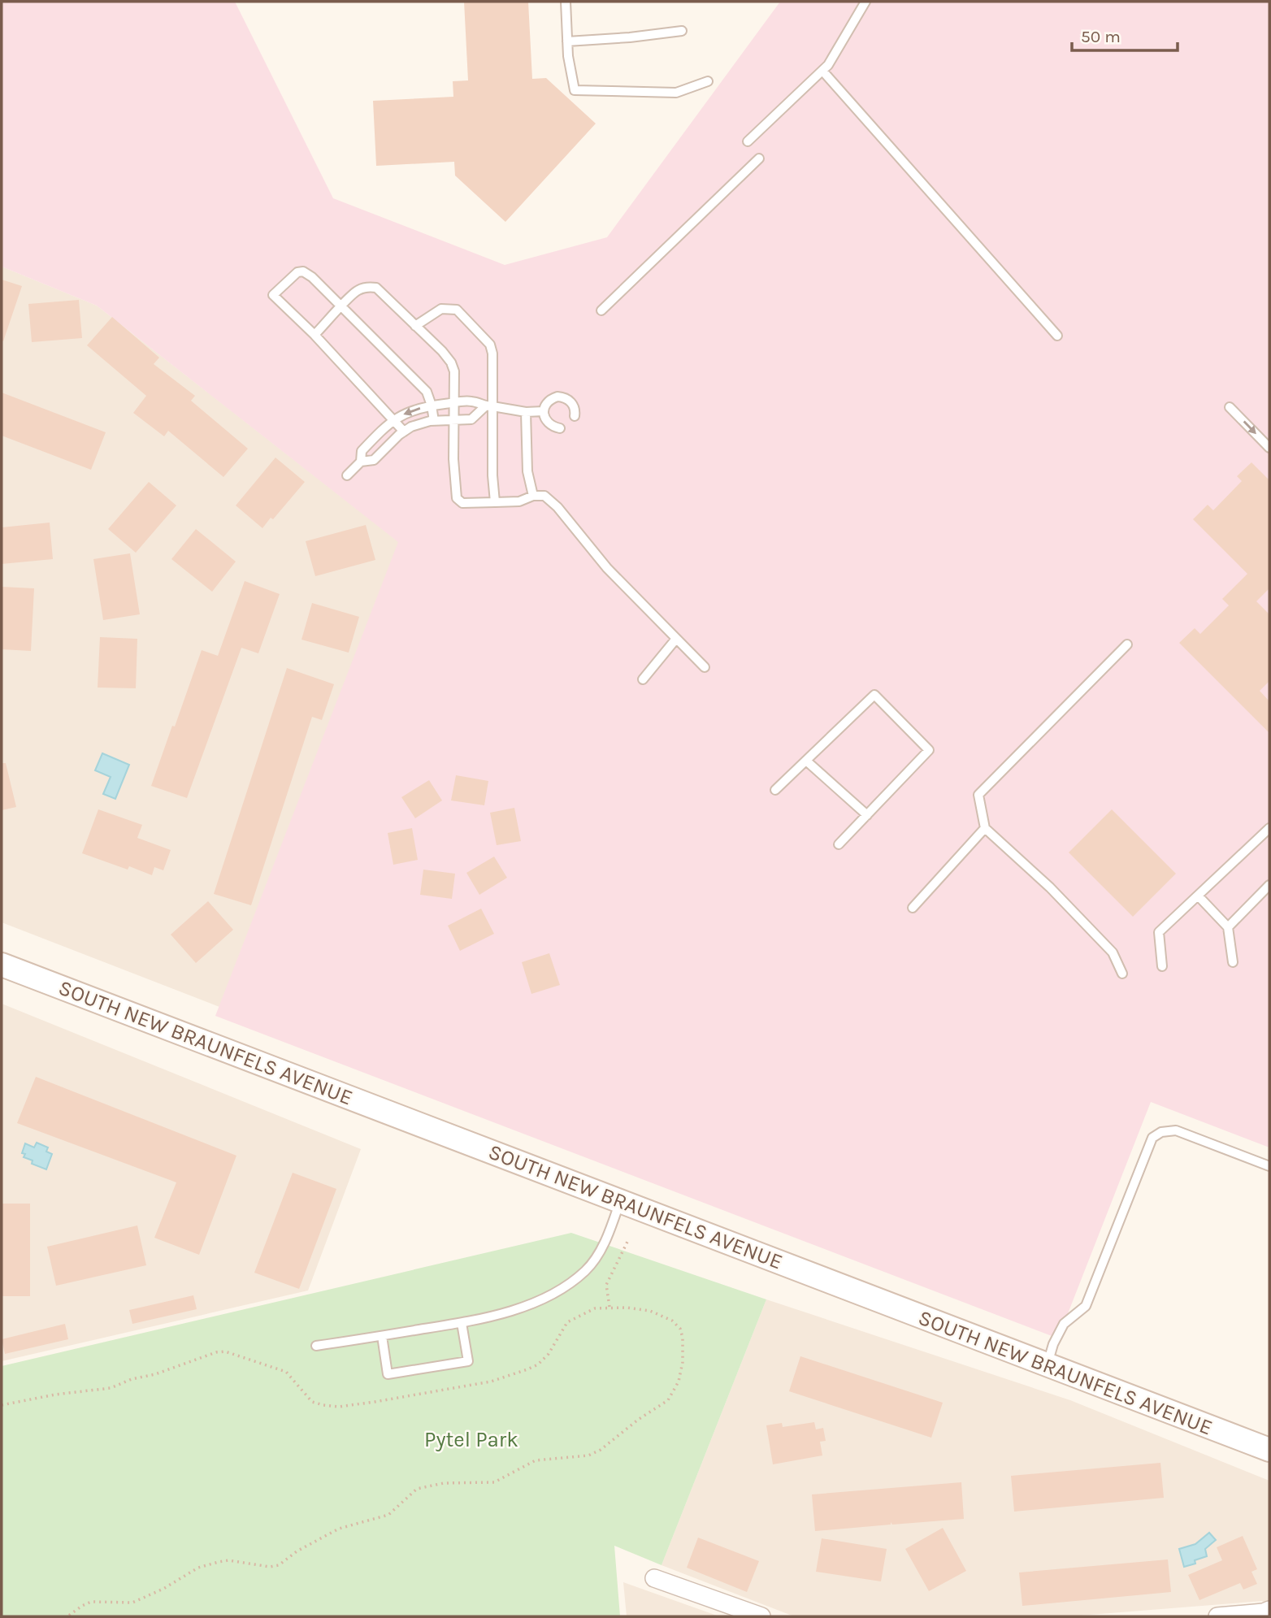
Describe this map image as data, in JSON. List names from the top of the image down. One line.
{"streets":{"main road":["SOUTH NEW BRAUNFELS AVENUE"]},"parks":["Pytel Park"],"scale_bar":"50 m"}
